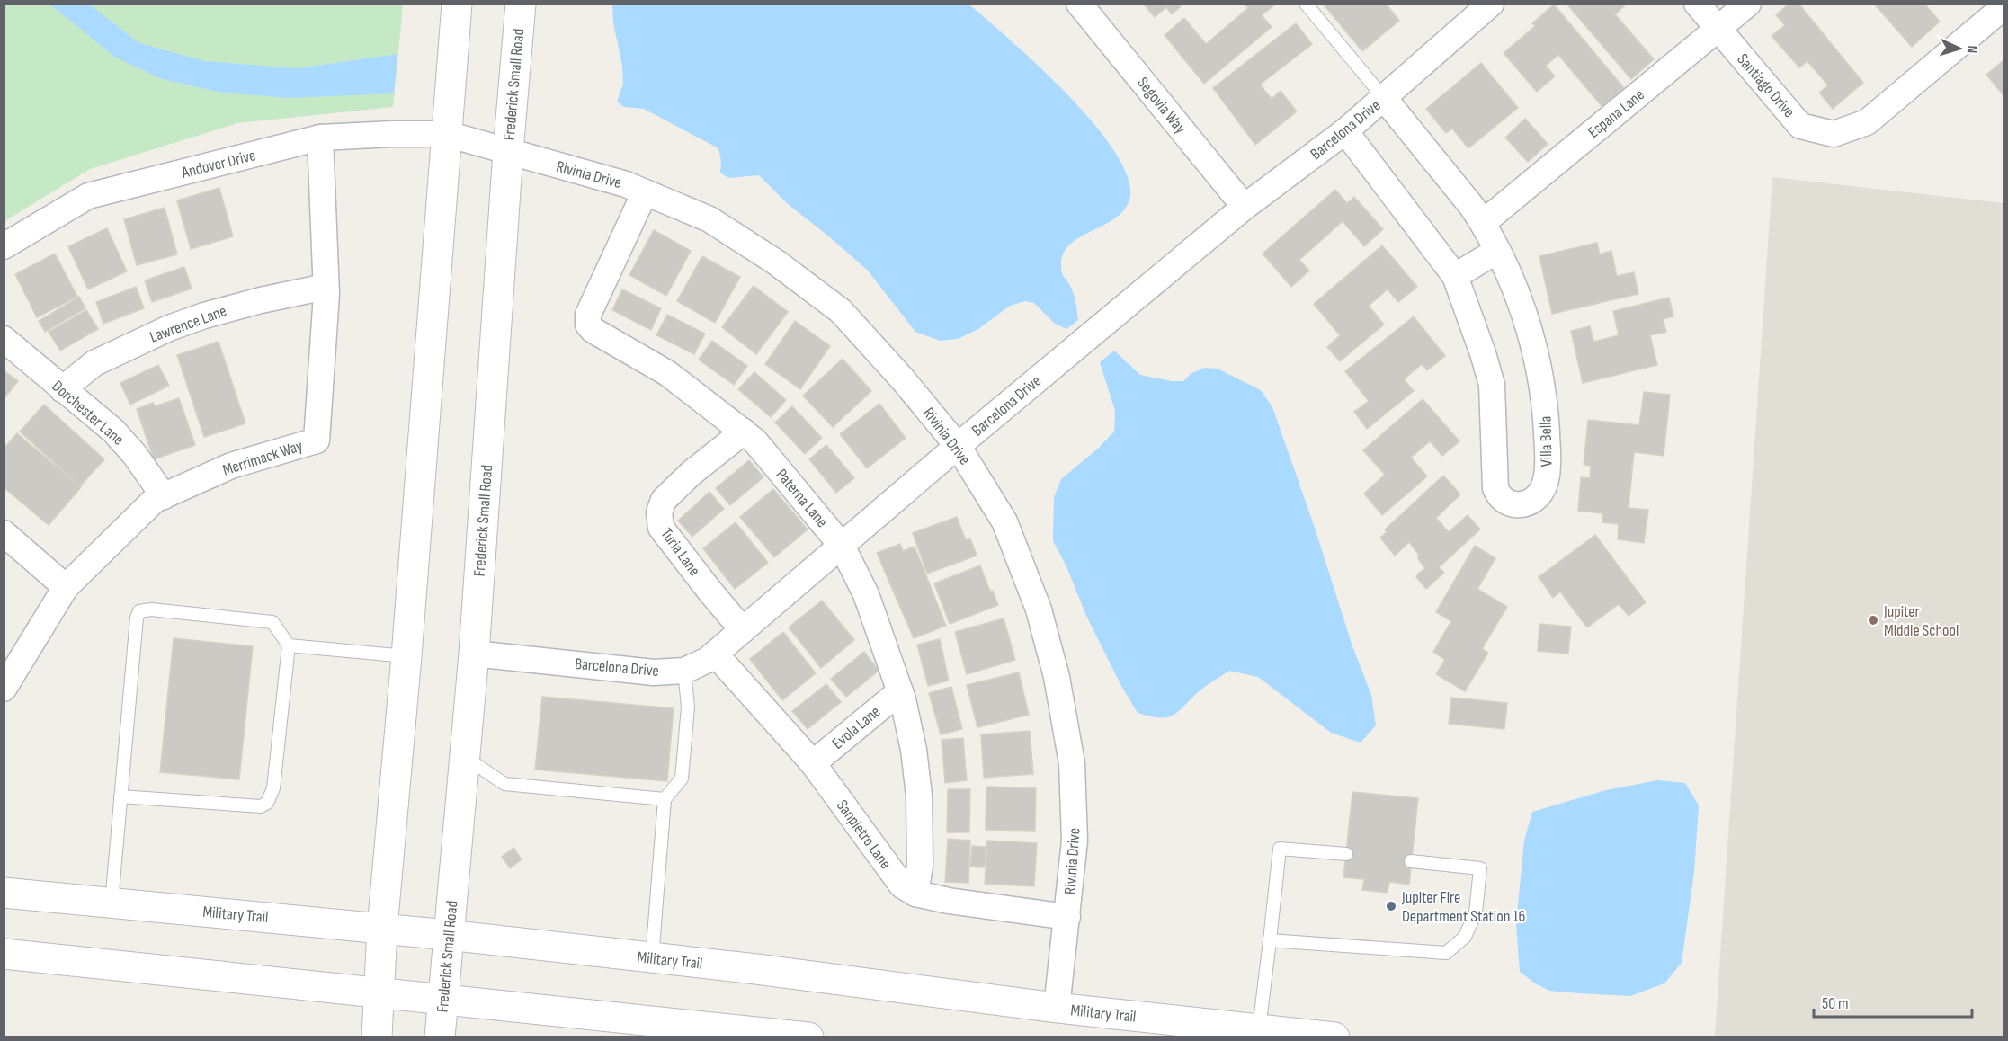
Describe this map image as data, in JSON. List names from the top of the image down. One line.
{"streets":{"main road":["Frederick Small Road","Military Trail"],"street":["Santiago Drive","Segovia Way","Espana Lane","Barcelona Drive","Andover Drive","Rivinia Drive","Lawrence Lane","Dorchester Lane","Villa Bella","Merrimack Way","Paterna Lane","Turia Lane","Evola Lane","Sanpietro Lane"]},"crossings":[["Frederick Small Road","Barcelona Drive"],["Frederick Small Road","Rivinia Drive"],["Frederick Small Road","Military Trail"],["Santiago Drive","Espana Lane"],["Segovia Way","Barcelona Drive"],["Espana Lane","Villa Bella"],["Barcelona Drive","Rivinia Drive"],["Barcelona Drive","Villa Bella"],["Barcelona Drive","Paterna Lane"],["Barcelona Drive","Turia Lane"],["Barcelona Drive","Sanpietro Lane"],["Andover Drive","Rivinia Drive"],["Andover Drive","Merrimack Way"],["Rivinia Drive","Paterna Lane"],["Rivinia Drive","Sanpietro Lane"],["Rivinia Drive","Military Trail"],["Lawrence Lane","Dorchester Lane"],["Lawrence Lane","Merrimack Way"],["Dorchester Lane","Merrimack Way"],["Paterna Lane","Turia Lane"],["Paterna Lane","Evola Lane"],["Paterna Lane","Sanpietro Lane"],["Evola Lane","Sanpietro Lane"]],"places":["Jupiter Middle School","Jupiter Fire Department Station 16"],"scale_bar":"50 m","north":"right"}
